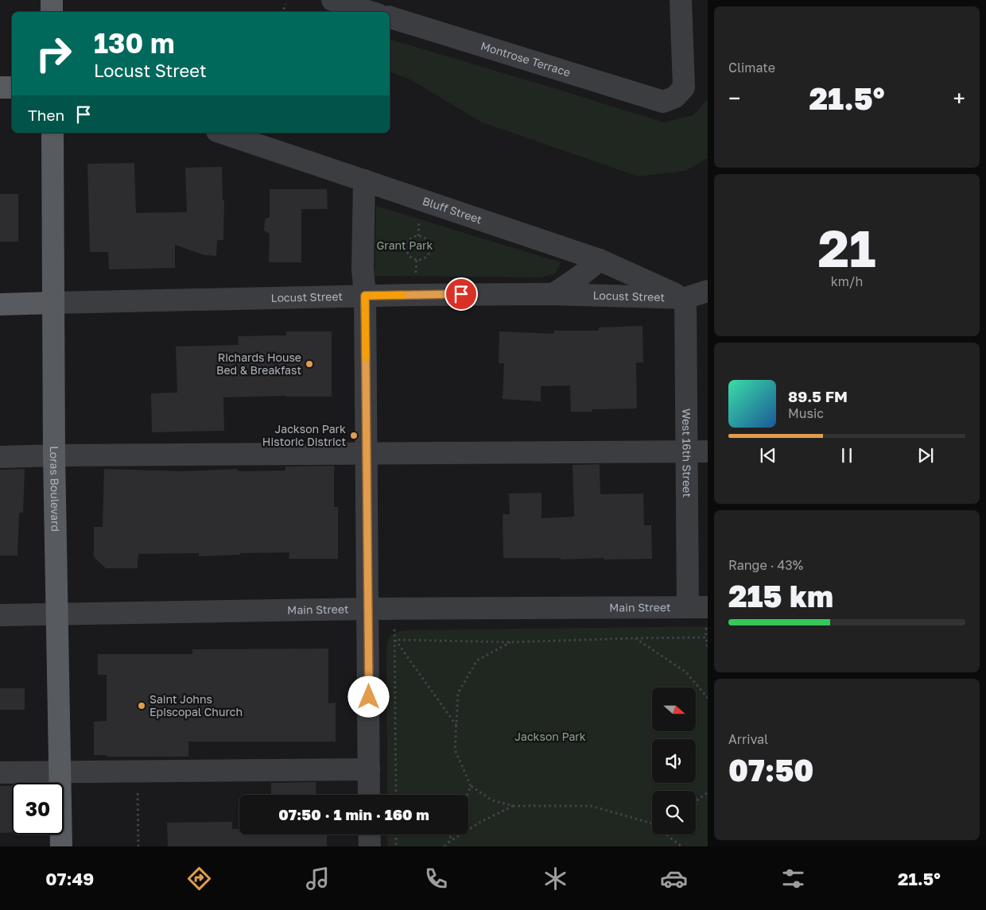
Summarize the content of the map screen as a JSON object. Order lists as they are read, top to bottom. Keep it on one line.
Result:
{"streets":{"main road":["Locust Street","Loras Boulevard"],"street":["Montrose Terrace","Bluff Street","West 16th Street","Main Street"]},"crossings":[["Bluff Street","Locust Street"],["Bluff Street","West 16th Street"],["Locust Street","West 16th Street"],["Locust Street","Loras Boulevard"],["West 16th Street","Main Street"],["Loras Boulevard","Main Street"]],"parks":["Grant Park","Jackson Park"],"places":["Richards House Bed & Breakfast","Jackson Park Historic District","Saint Johns Episcopal Church"],"north":"right","page":{"tile":["Climate",["21","km/h"],["Range · 43%","215 km"],["Arrival","07:50"]],"turn":["130 m","Locust Street"],"heat":["−","21.5°","+"],"then":"Then","song":["89.5 FM","Music"],"limit":"30","trip":"07:50 · 1 min · 160 m","tabs":["07:49","21.5°"]}}
